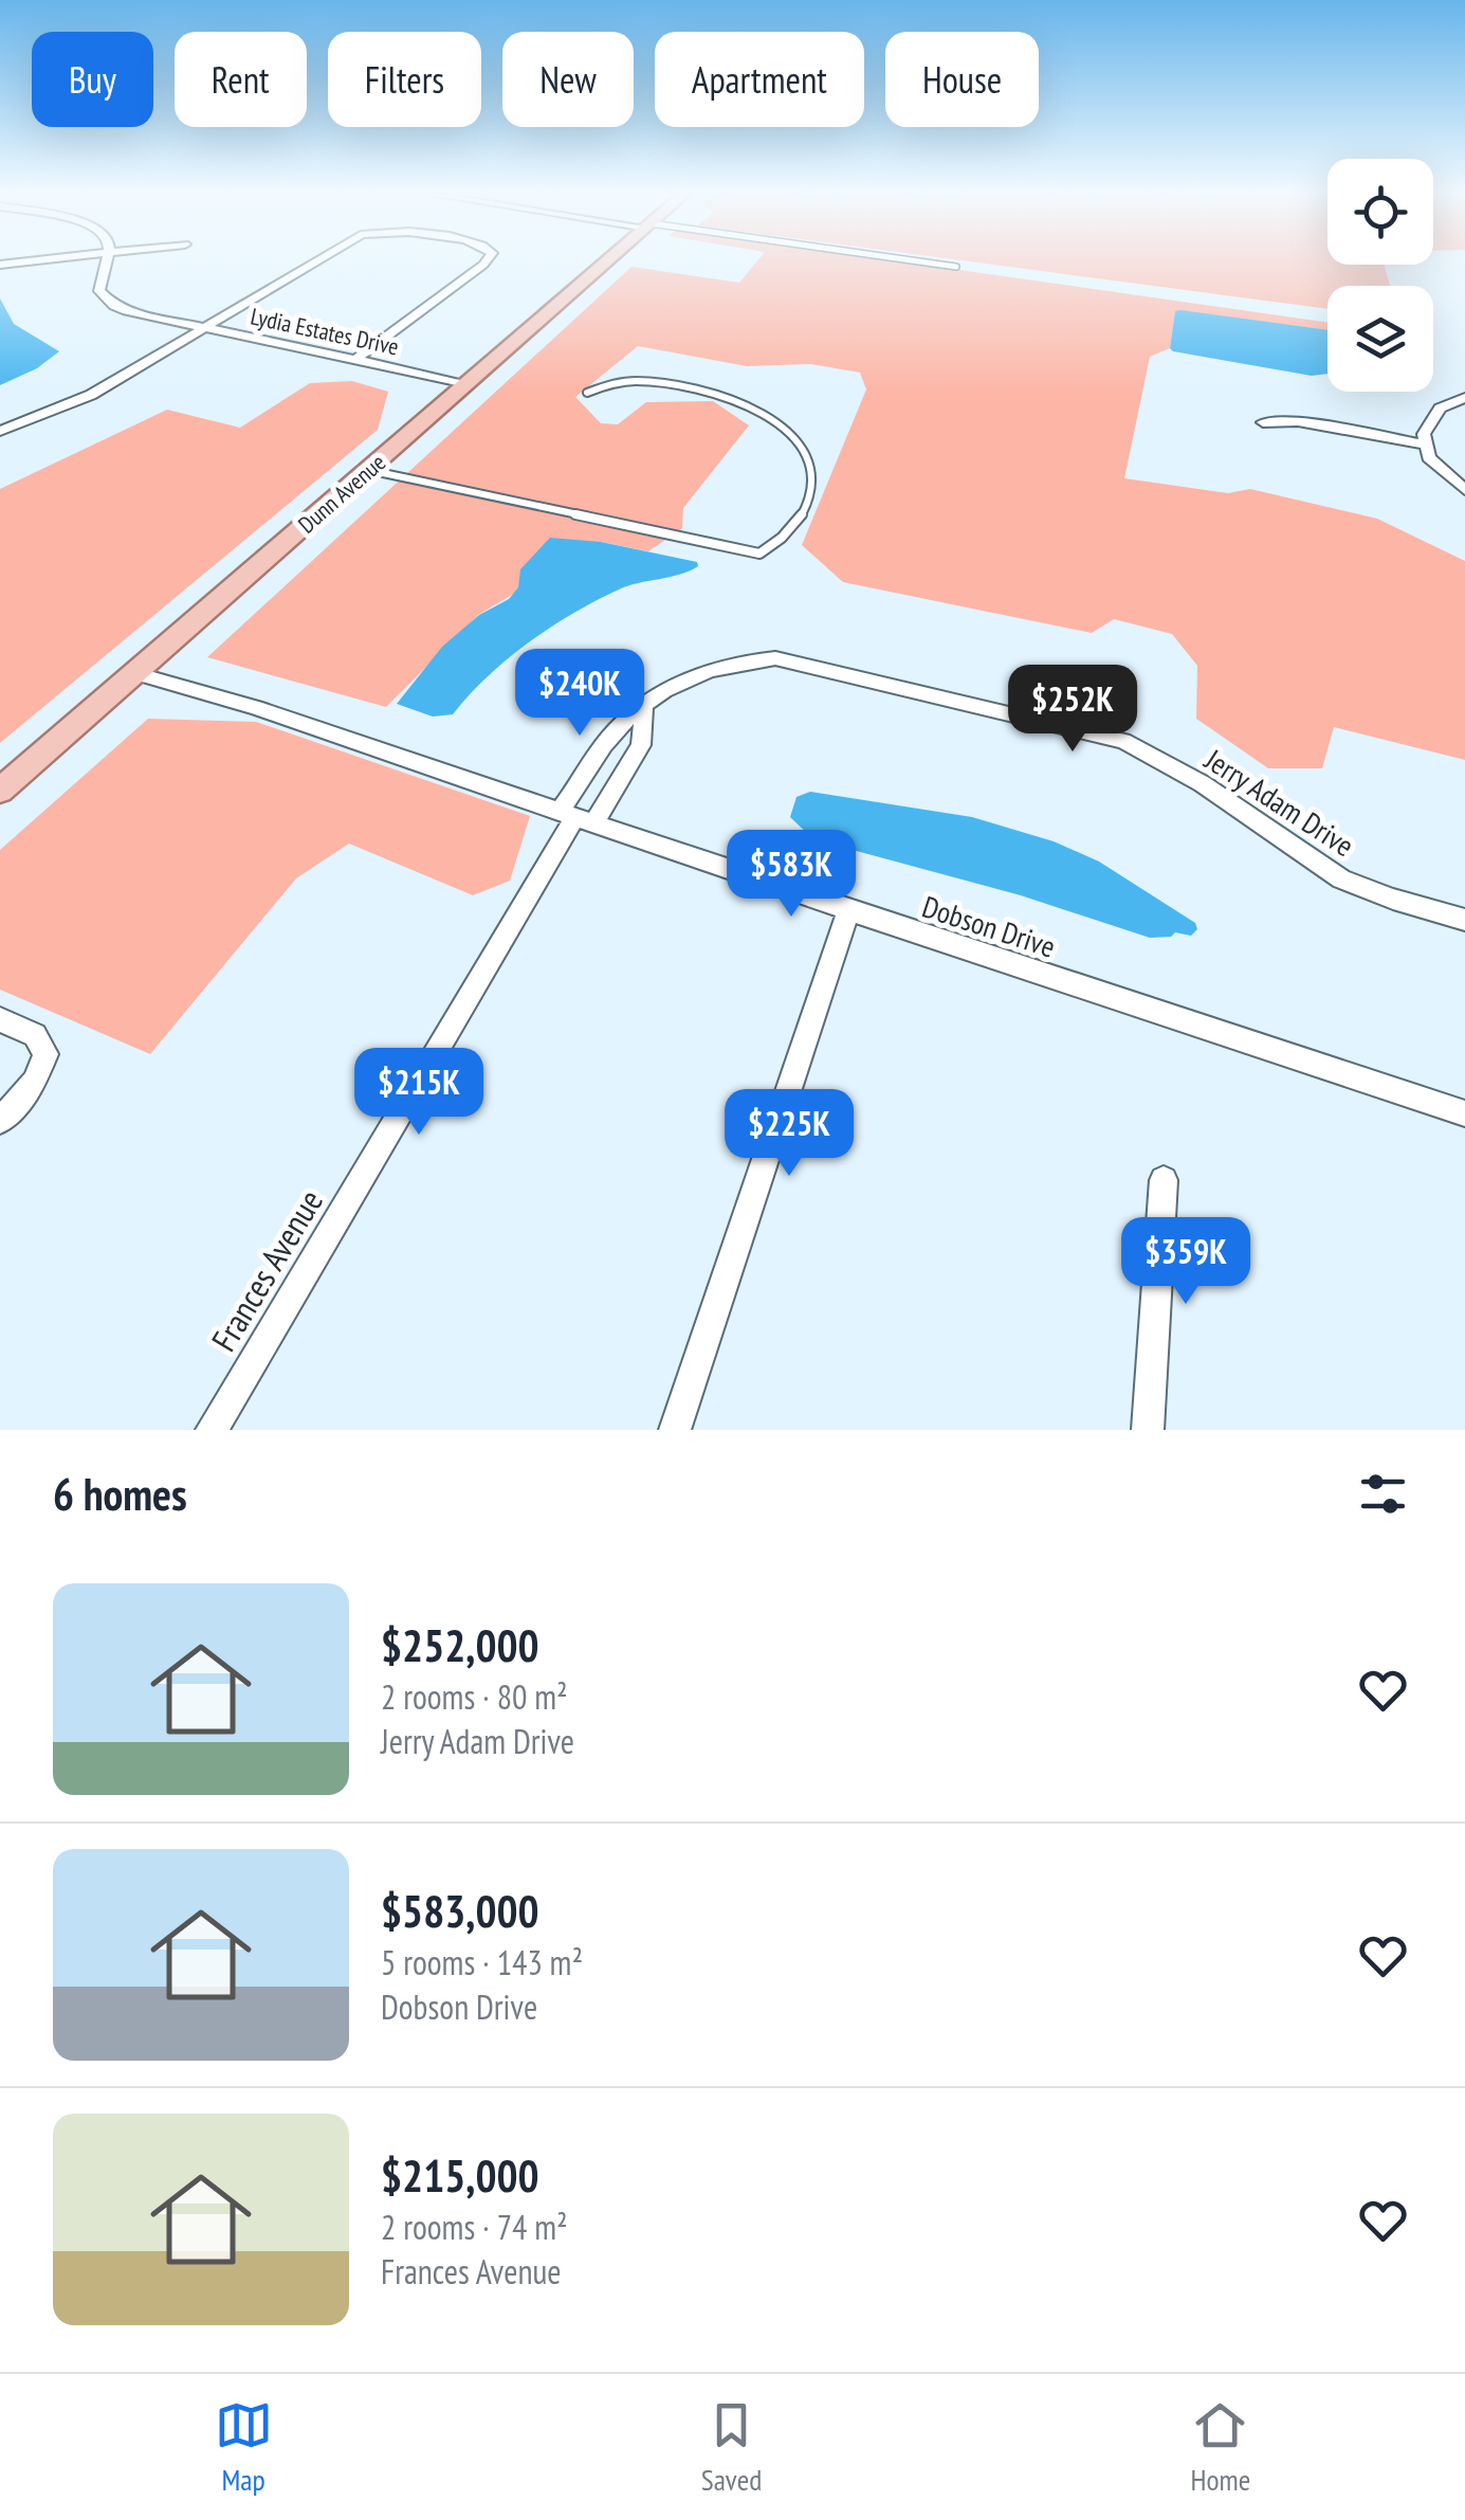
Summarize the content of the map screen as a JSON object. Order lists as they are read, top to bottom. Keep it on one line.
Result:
{"streets":{"main road":["Dunn Avenue"],"street":["Lydia Estates Drive","Jerry Adam Drive","Dobson Drive","Frances Avenue"]},"crossings":[["Lydia Estates Drive","Dunn Avenue"],["Dunn Avenue","Dobson Drive"],["Jerry Adam Drive","Dobson Drive"],["Jerry Adam Drive","Frances Avenue"],["Dobson Drive","Frances Avenue"]],"page":{"chip":["Buy","Rent","Filters","New","Apartment","House"],"price":["$240K","$252K","$583K","$215K","$225K","$359K"],"heading":"6 homes","list":[{"name":"$252,000","note":"2 rooms · 80 m² · Jerry Adam Drive"},{"name":"$583,000","note":"5 rooms · 143 m² · Dobson Drive"},{"name":"$215,000","note":"2 rooms · 74 m² · Frances Avenue"}],"tabs":["Map","Saved","Home"]}}
